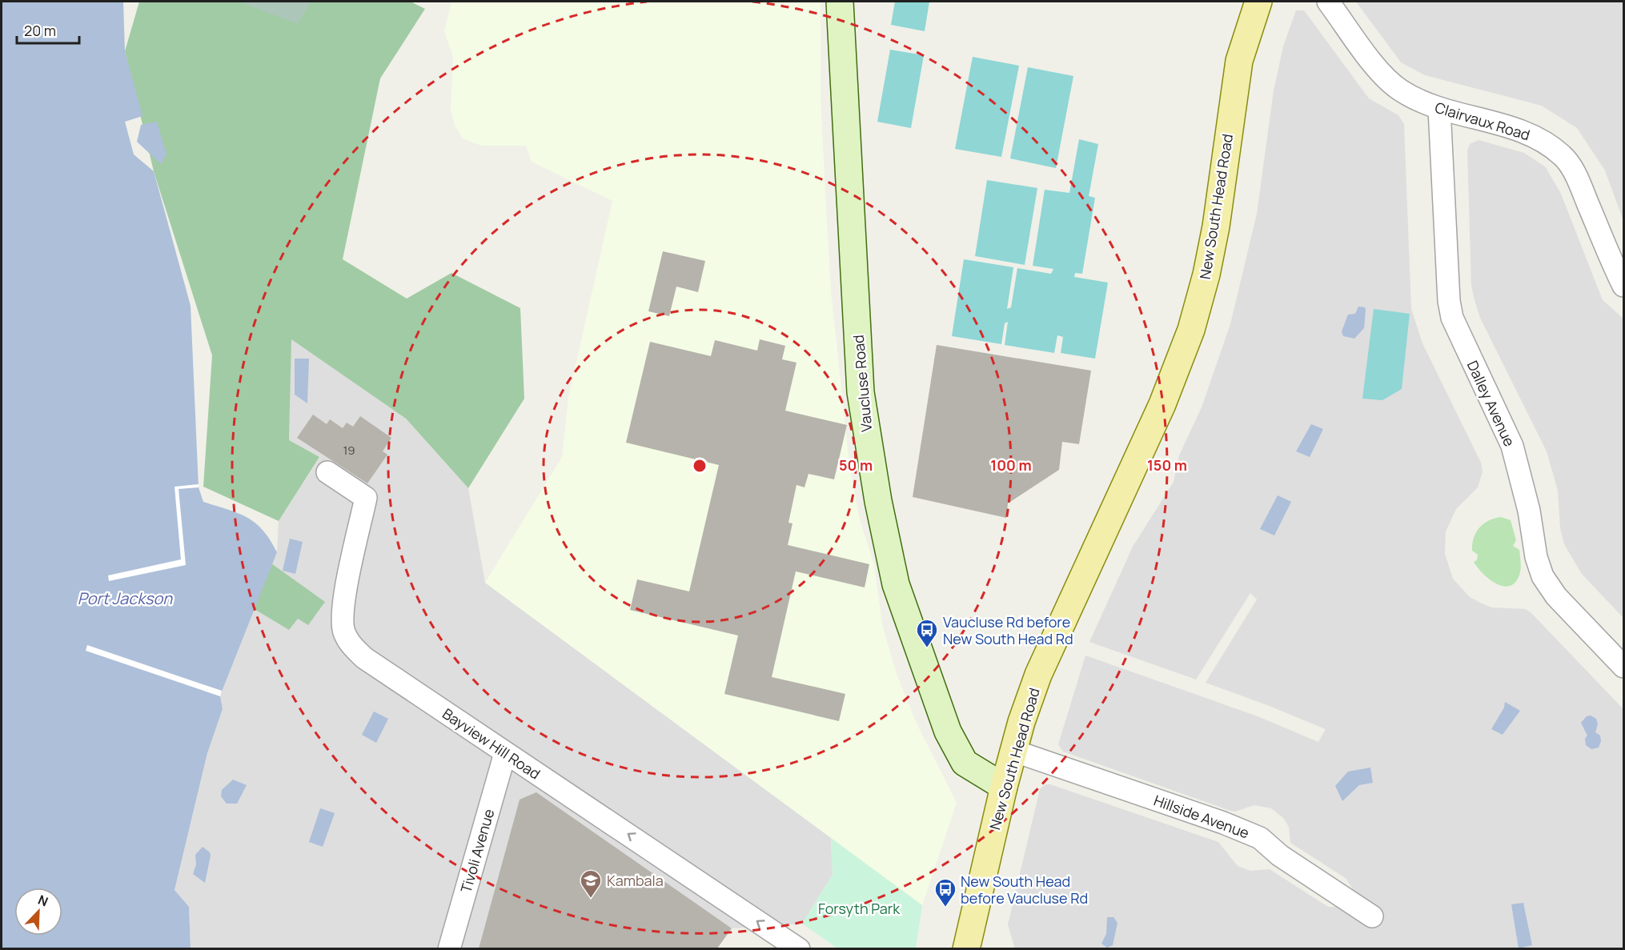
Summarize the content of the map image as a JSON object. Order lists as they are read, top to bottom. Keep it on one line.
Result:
{"streets":{"main road":["New South Head Road"],"street":["Clairvaux Road","Vaucluse Road","Dalley Avenue","Bayview Hill Road","Hillside Avenue","Tivoli Avenue"]},"crossings":[["Clairvaux Road","Dalley Avenue"],["New South Head Road","Vaucluse Road"],["New South Head Road","Hillside Avenue"],["Bayview Hill Road","Tivoli Avenue"]],"one_way":["Bayview Hill Road"],"water":["Port Jackson"],"parks":["Forsyth Park"],"places":{"bus stop":["Vaucluse Rd before New South Head Rd","New South Head before Vaucluse Rd"],"school or university":["Kambala"]},"house_numbers":["19"],"scale_bar":"20 m","north":"top right","rings":["50 m","100 m","150 m"]}
